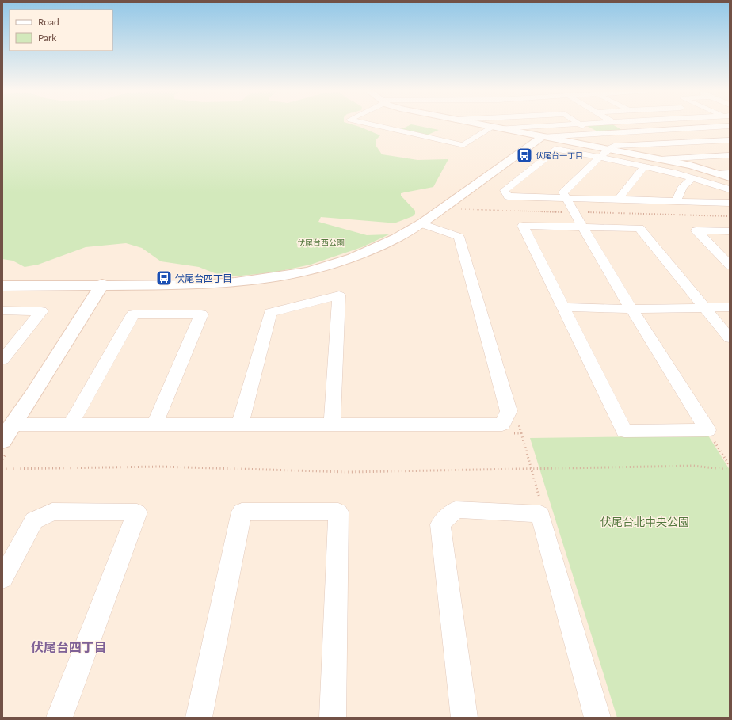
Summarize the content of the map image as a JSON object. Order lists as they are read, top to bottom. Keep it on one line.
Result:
{"districts":["伏尾台四丁目"],"parks":["伏尾台⻄公園","伏尾台北中央公園"],"places":{"bus stop":["伏尾台一丁目","伏尾台四丁目"]},"legend":["Road","Park"]}
